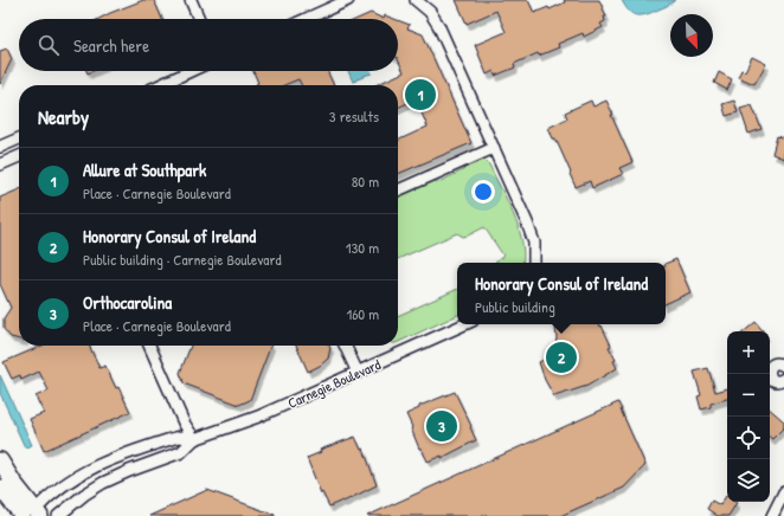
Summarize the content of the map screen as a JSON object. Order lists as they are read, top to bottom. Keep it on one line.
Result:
{"streets":{"street":["Carnegie Boulevard"]},"north":"bottom right","page":{"search":"Search here","pins":["1","2","3"],"heading":["Nearby","3 results"],"list":[{"mark":"1","name":"Allure at Southpark","note":"Place · Carnegie Boulevard","value":"80 m"},{"mark":"2","name":"Honorary Consul of Ireland","note":"Public building · Carnegie Boulevard","value":"130 m"},{"mark":"3","name":"Orthocarolina","note":"Place · Carnegie Boulevard","value":"160 m"}],"popup":["Honorary Consul of Ireland","Public building"],"map_buttons":["+","−"]}}
